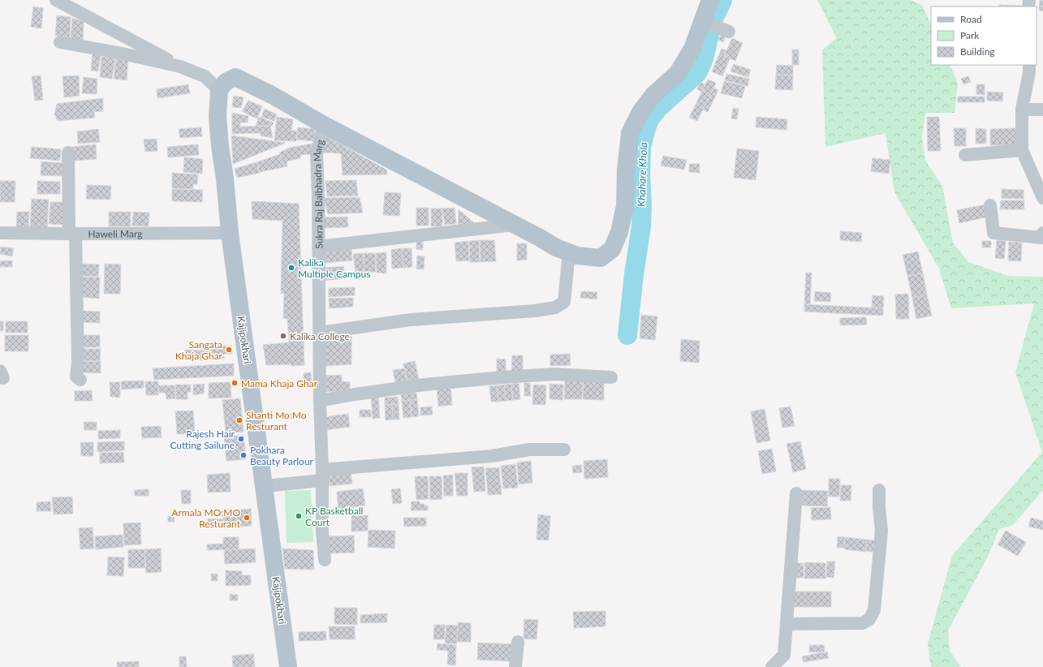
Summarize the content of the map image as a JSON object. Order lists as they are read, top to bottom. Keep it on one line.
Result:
{"streets":{"main road":["Kajipokhari"],"street":["Sukra Raj Balbhadra Marg","Haweli Marg"]},"crossings":[["Haweli Marg","Kajipokhari"]],"water":["Khahare Khola"],"places":["Kalika Multiple Campus","Kalika College","Sangata Khaja Ghar","Mama Khaja Ghar","Shanti Mo:Mo Resturant","Rajesh Hair Cutting Sailune","Pokhara Beauty Parlour","KP Basketball Court","Armala MO:MO Resturant"],"legend":["Road","Park","Building"]}
